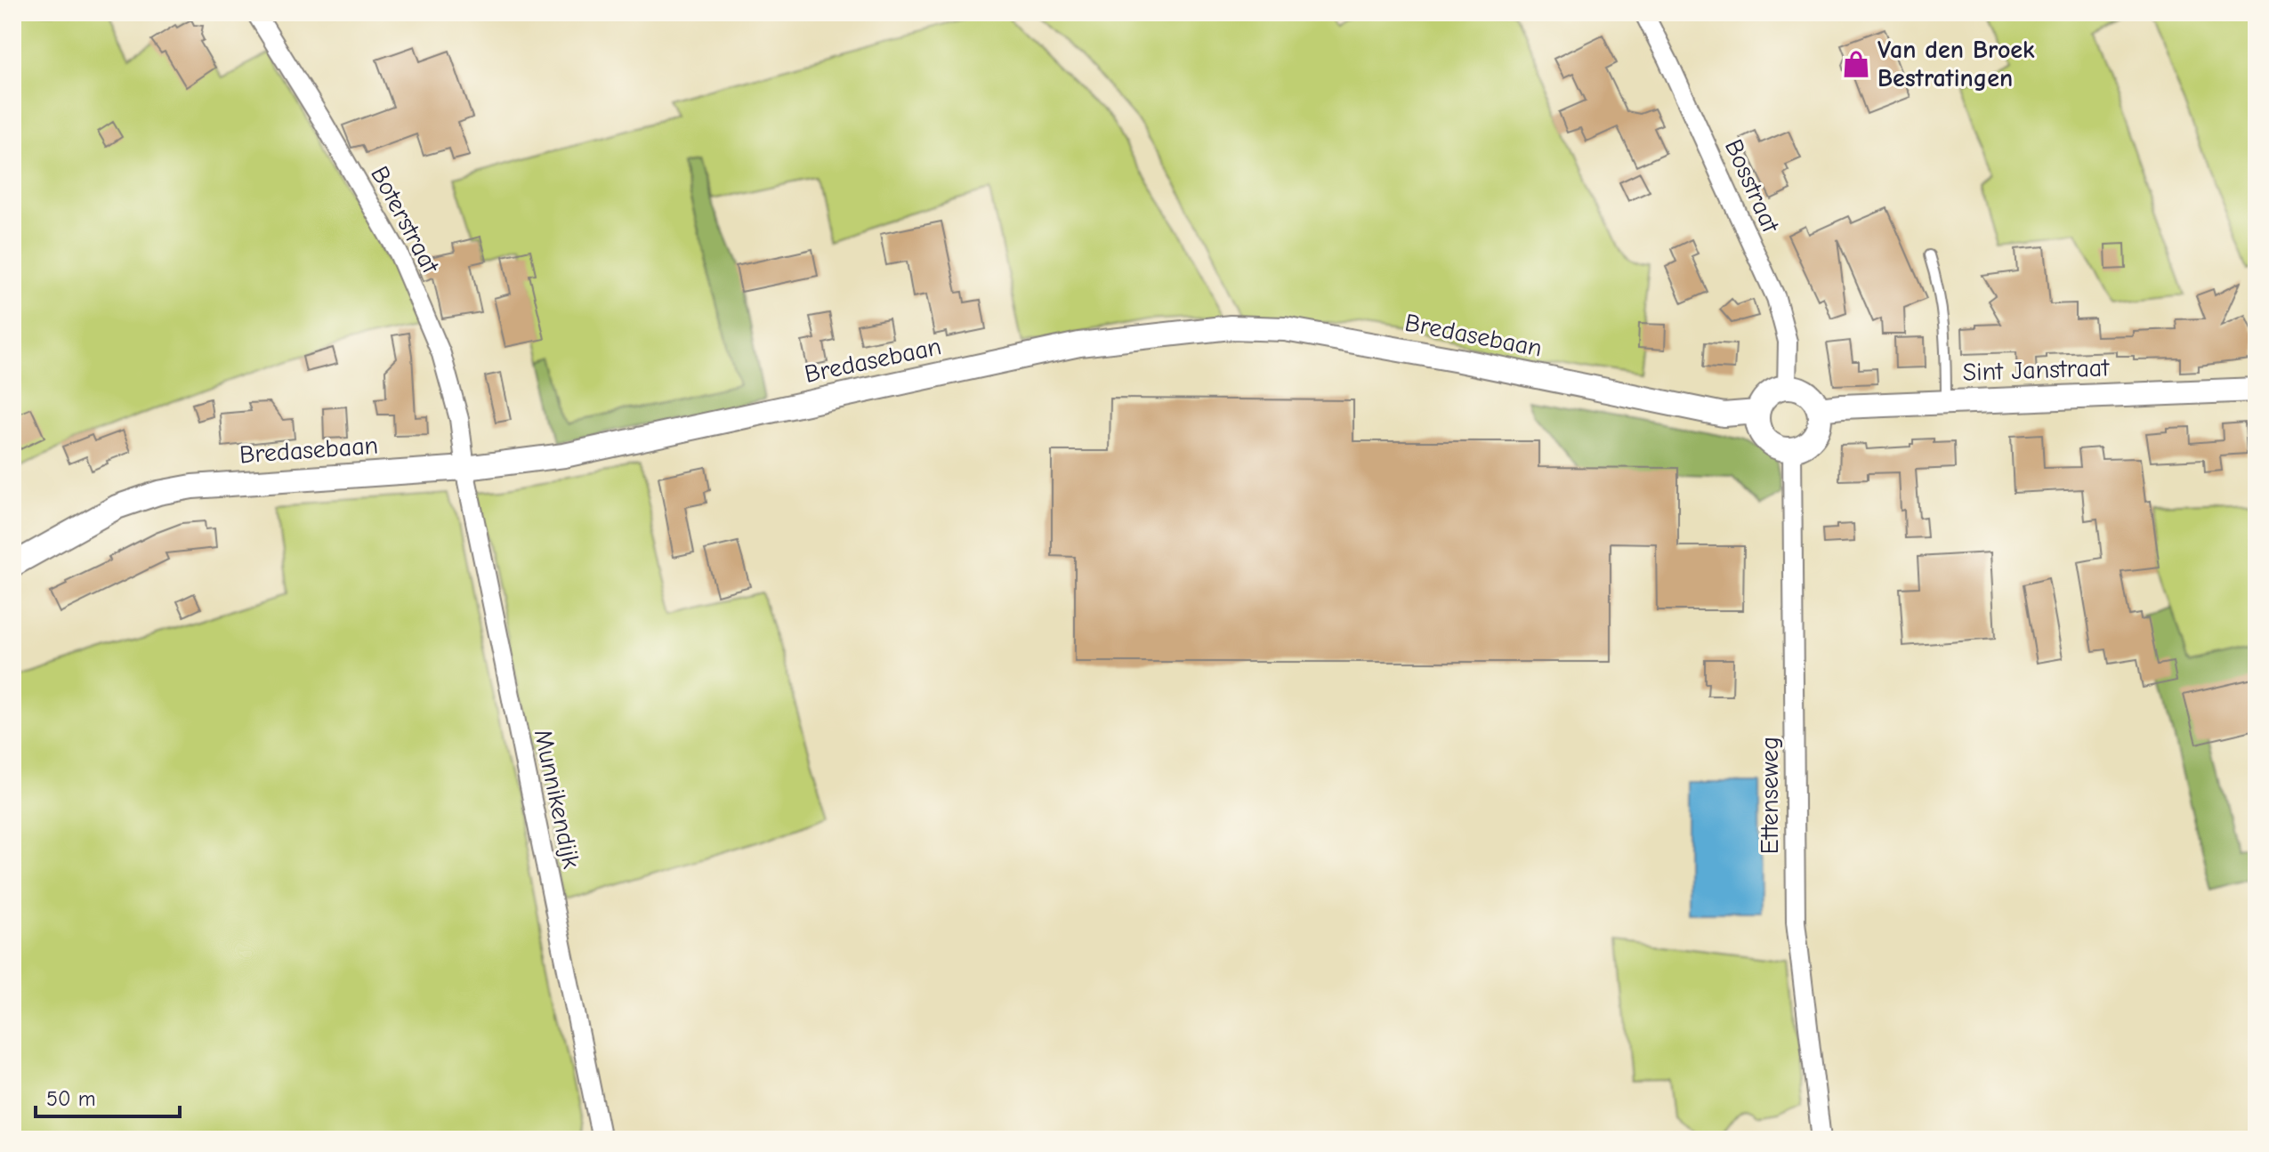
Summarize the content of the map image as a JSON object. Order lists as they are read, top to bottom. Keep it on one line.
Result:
{"streets":{"street":["Bosstraat","Boterstraat","Bredasebaan","Sint Janstraat","Ettenseweg","Munnikendijk"]},"crossings":[["Bosstraat","Bredasebaan"],["Bosstraat","Sint Janstraat"],["Bosstraat","Ettenseweg"],["Boterstraat","Bredasebaan"],["Boterstraat","Munnikendijk"],["Bredasebaan","Sint Janstraat"],["Bredasebaan","Ettenseweg"],["Bredasebaan","Munnikendijk"],["Sint Janstraat","Ettenseweg"]],"places":{"shop":["Van den Broek Bestratingen"]},"scale_bar":"50 m"}
